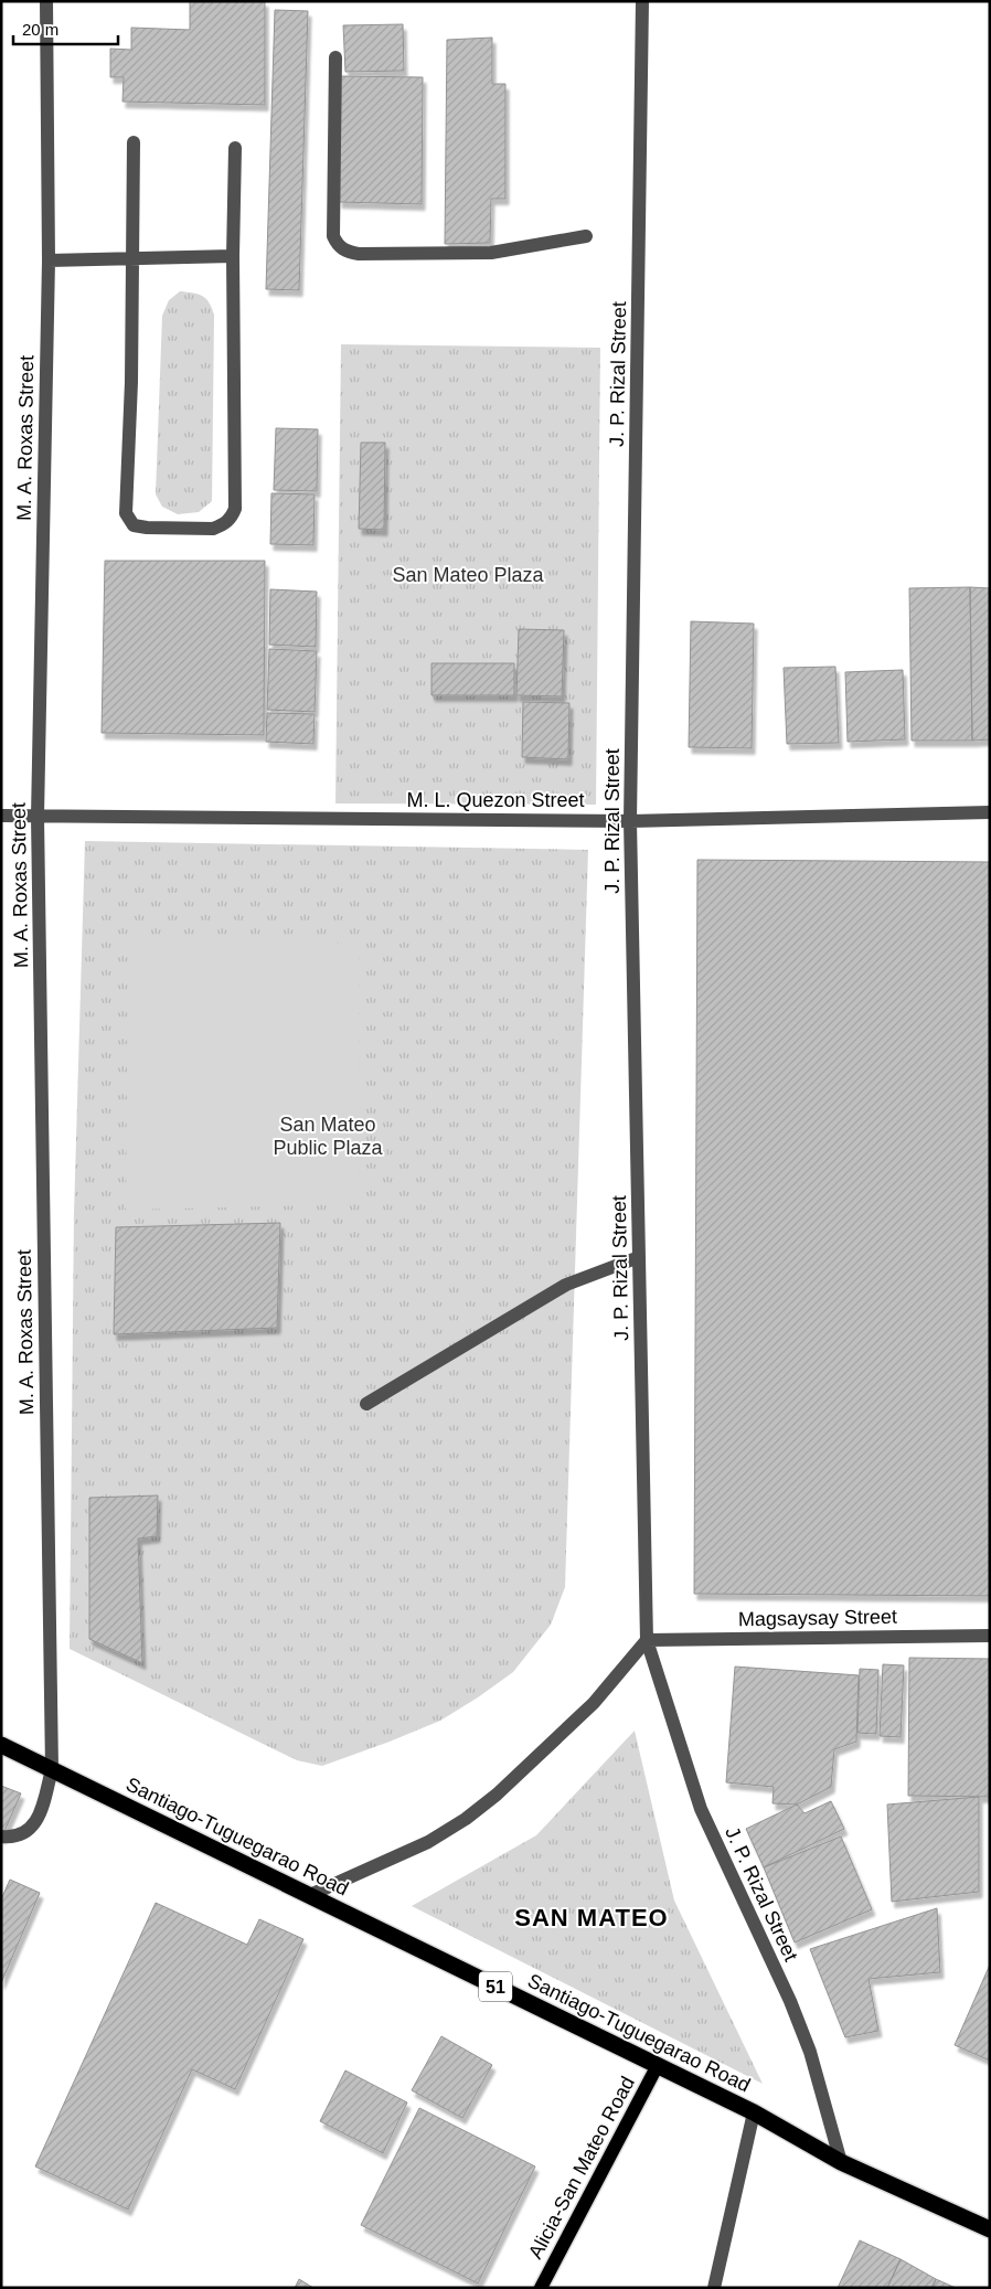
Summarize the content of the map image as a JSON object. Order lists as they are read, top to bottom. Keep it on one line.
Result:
{"streets":{"highway":["Santiago-Tuguegarao Road","51"],"main road":["Alicia-San Mateo Road"],"street":["J. P. Rizal Street","M. A. Roxas Street","M. L. Quezon Street","Magsaysay Street"]},"crossings":[["J. P. Rizal Street","M. L. Quezon Street"],["J. P. Rizal Street","Magsaysay Street"],["J. P. Rizal Street","Santiago-Tuguegarao Road"],["M. A. Roxas Street","M. L. Quezon Street"],["M. A. Roxas Street","Santiago-Tuguegarao Road"],["Santiago-Tuguegarao Road","Alicia-San Mateo Road"]],"districts":["SAN MATEO"],"parks":["San Mateo Plaza","San Mateo Public Plaza"],"scale_bar":"20 m"}
